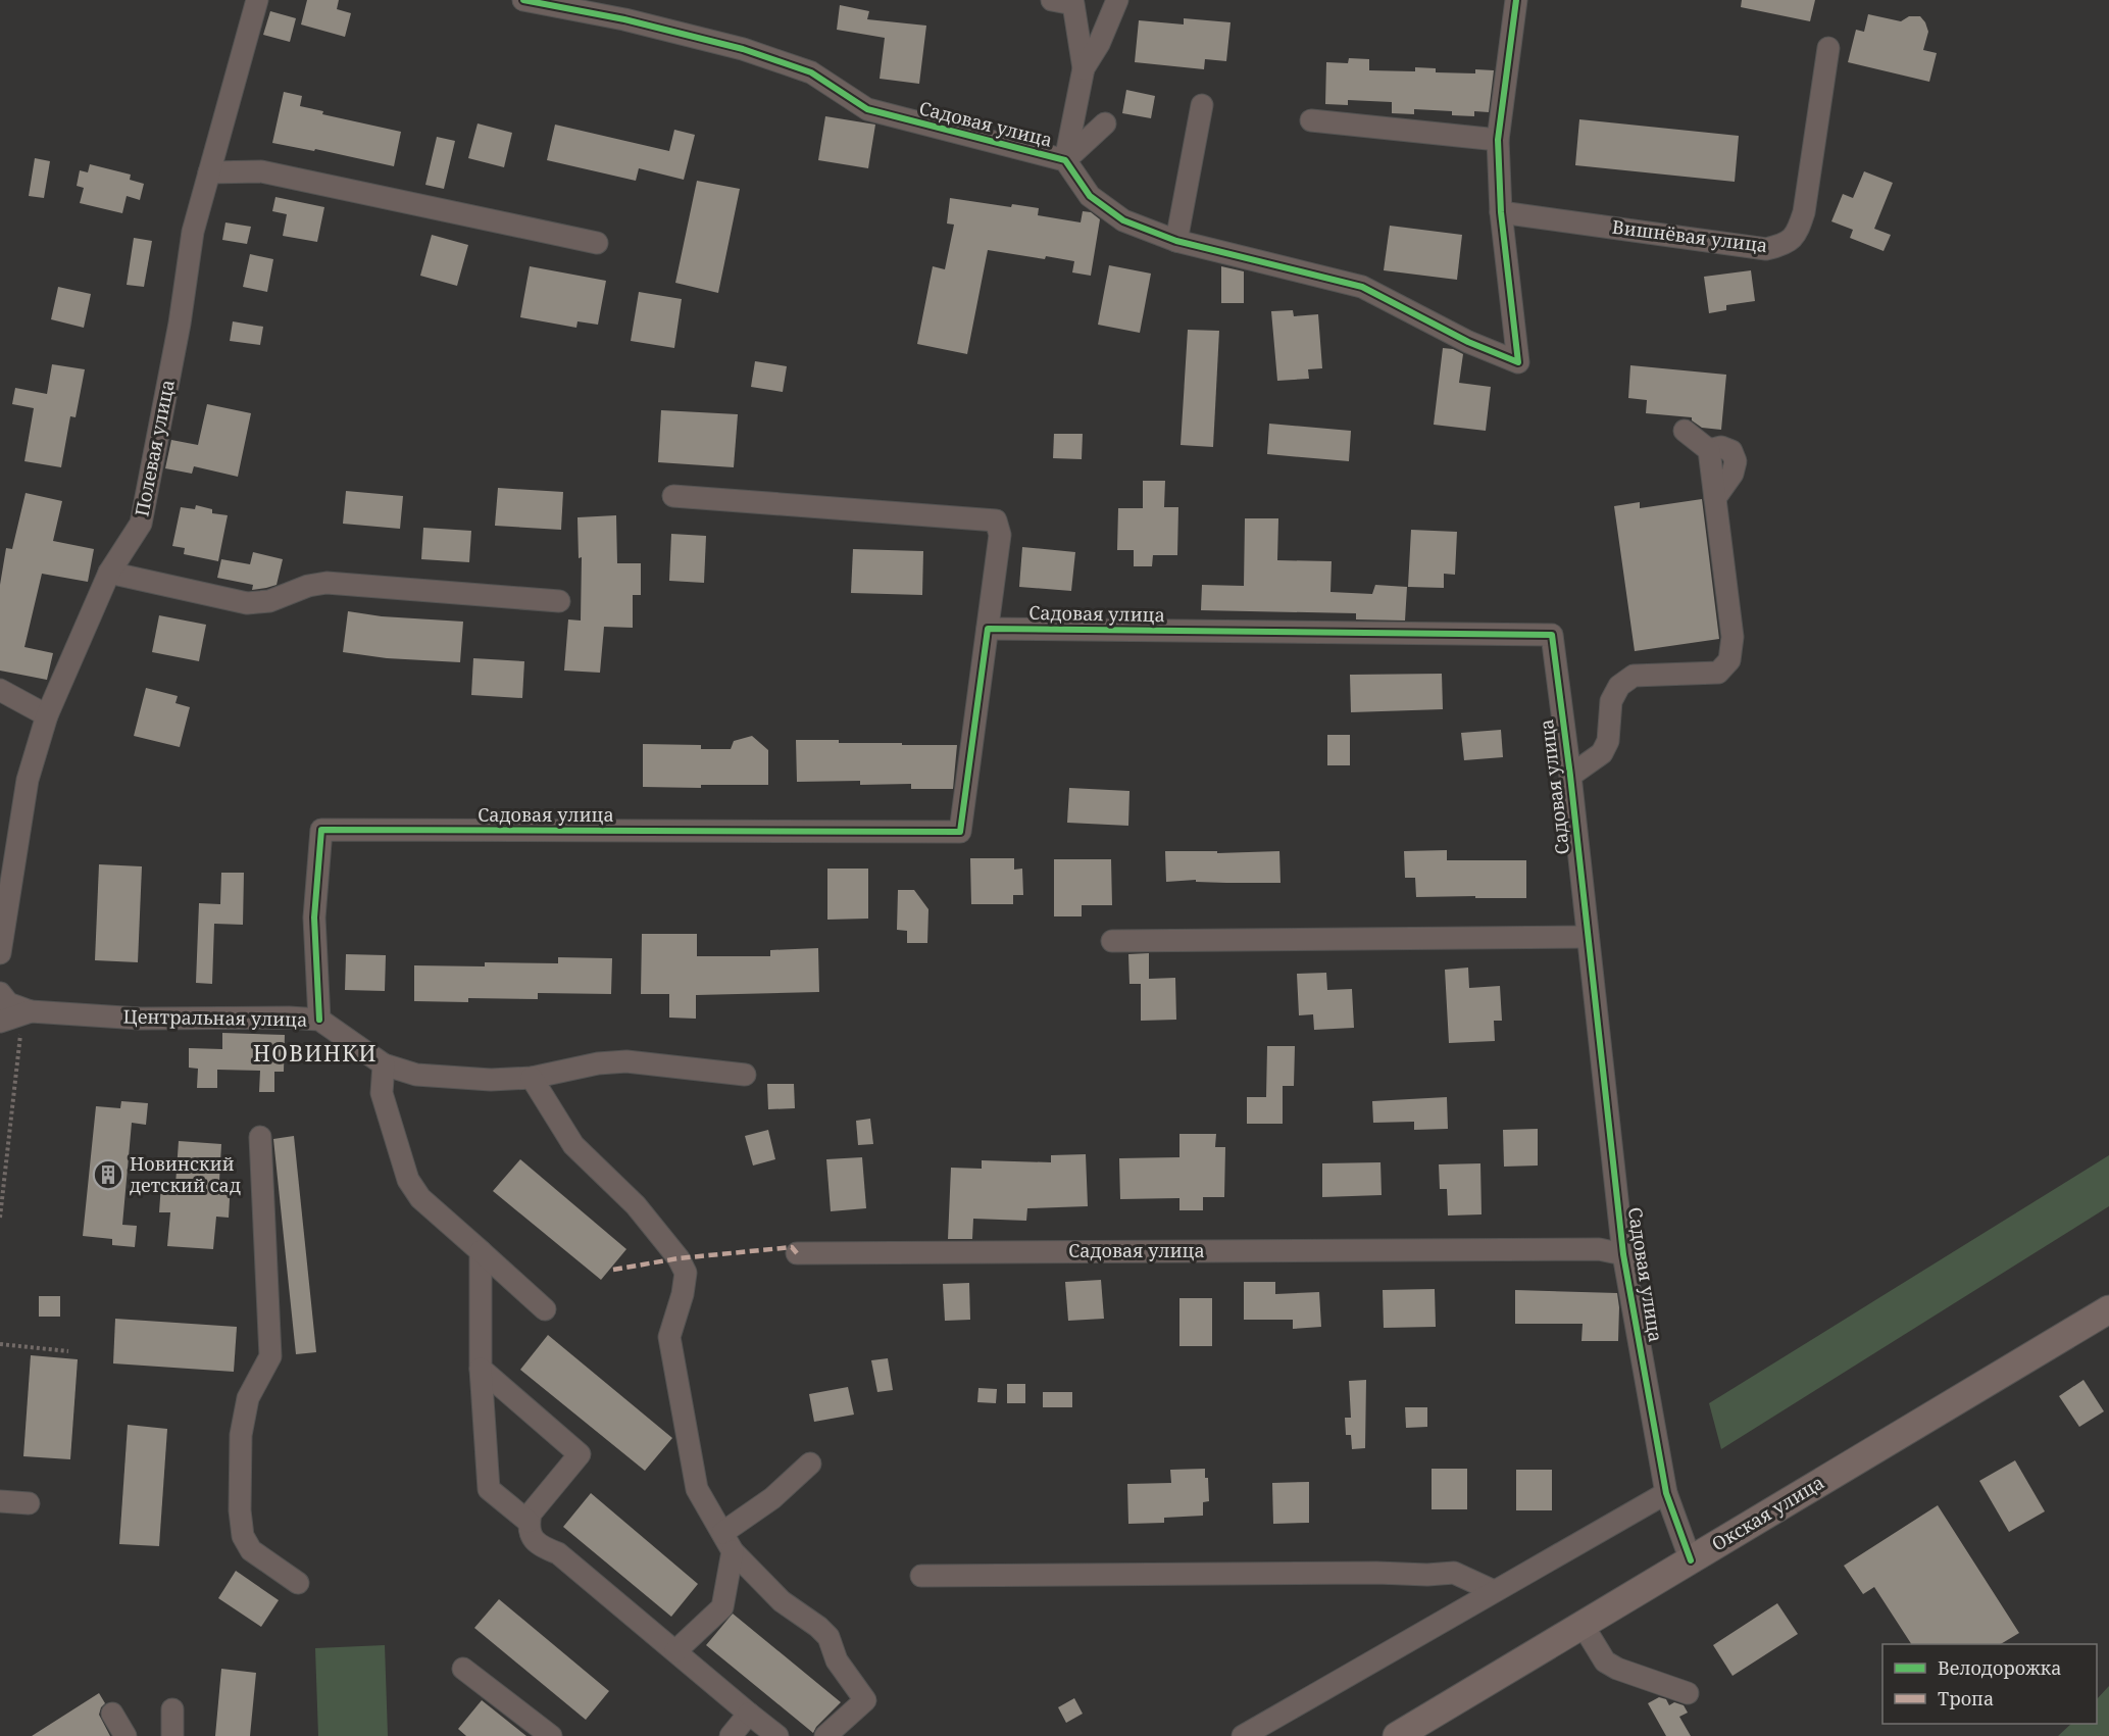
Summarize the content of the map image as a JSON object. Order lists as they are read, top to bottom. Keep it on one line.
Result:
{"streets":{"main road":["Окская улица"],"street":["Садовая улица","Вишнёвая улица","Полевая улица","Центральная улица"]},"crossings":[["Садовая улица","Вишнёвая улица"],["Садовая улица","Центральная улица"],["Садовая улица","Окская улица"]],"districts":["НОВИНКИ"],"places":{"building":["Новинский детский сад"]},"legend":["Велодорожка","Тропа"]}
